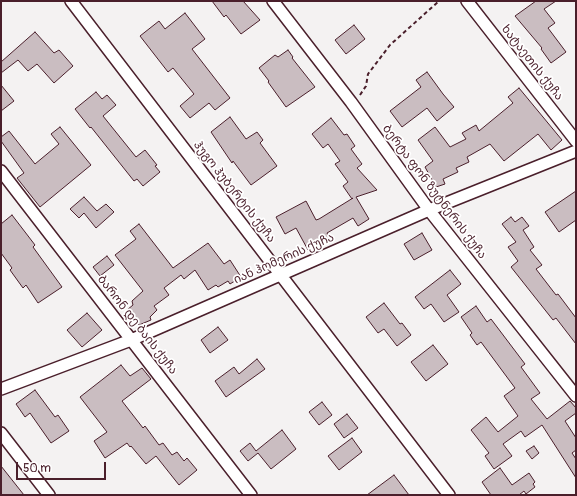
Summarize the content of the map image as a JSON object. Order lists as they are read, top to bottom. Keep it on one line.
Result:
{"streets":{"street":["ხატაეთის ქუჩა","ჰუგო ჰუბერტის ქუჩა","ბერტა ფონ ზუტნერის ქუჩა","იან ჰომერის ქუჩა","ბარონ დე ბაის ქუჩა"]},"crossings":[["ჰუგო ჰუბერტის ქუჩა","იან ჰომერის ქუჩა"],["ბერტა ფონ ზუტნერის ქუჩა","იან ჰომერის ქუჩა"],["იან ჰომერის ქუჩა","ბარონ დე ბაის ქუჩა"]],"scale_bar":"50 m"}
